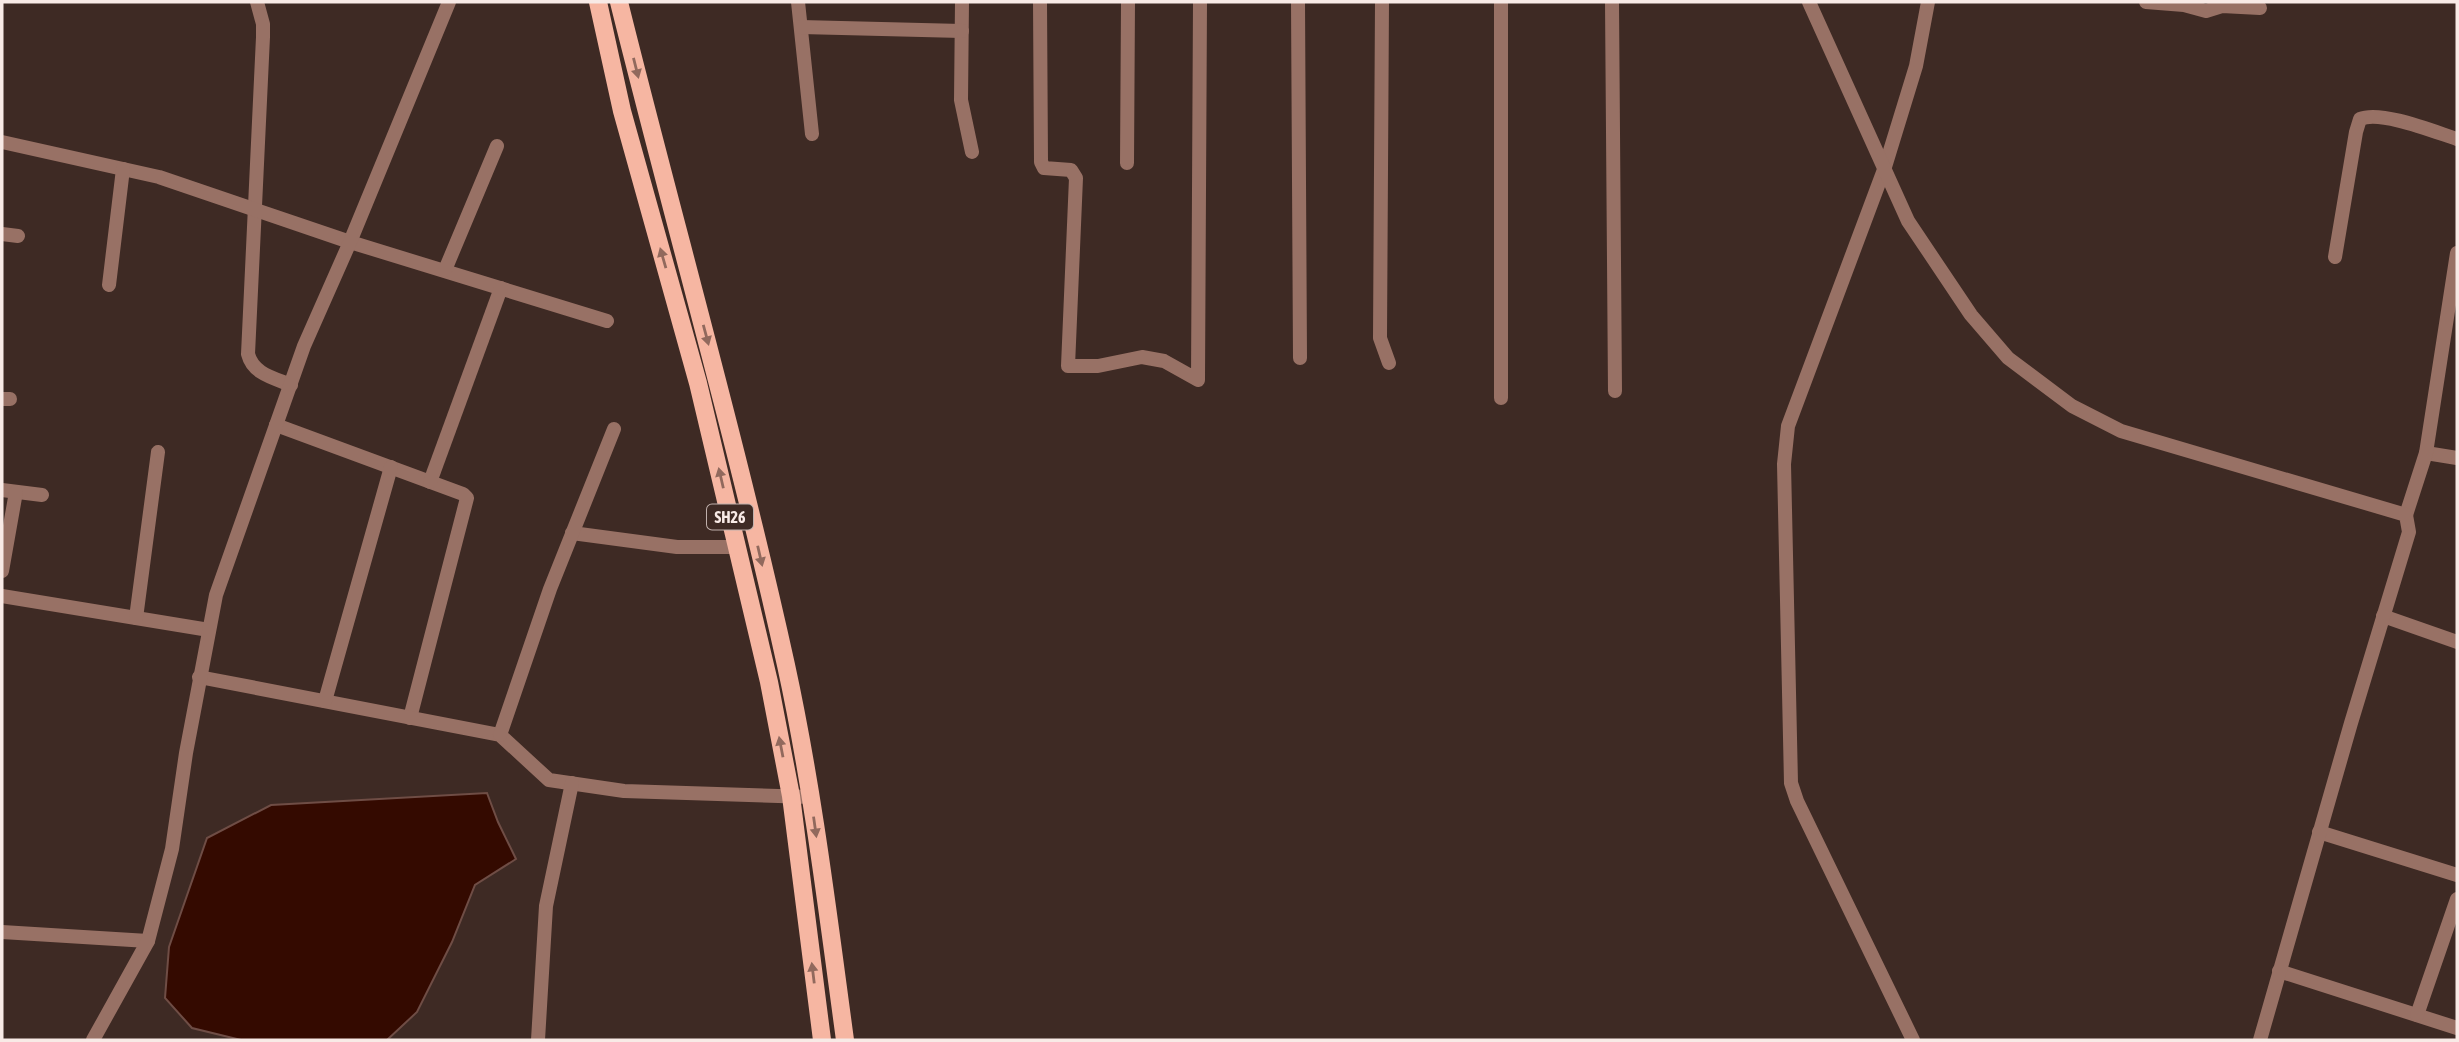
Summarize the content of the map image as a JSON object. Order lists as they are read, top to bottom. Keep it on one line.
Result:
{"streets":{"main road":["SH26"]}}
